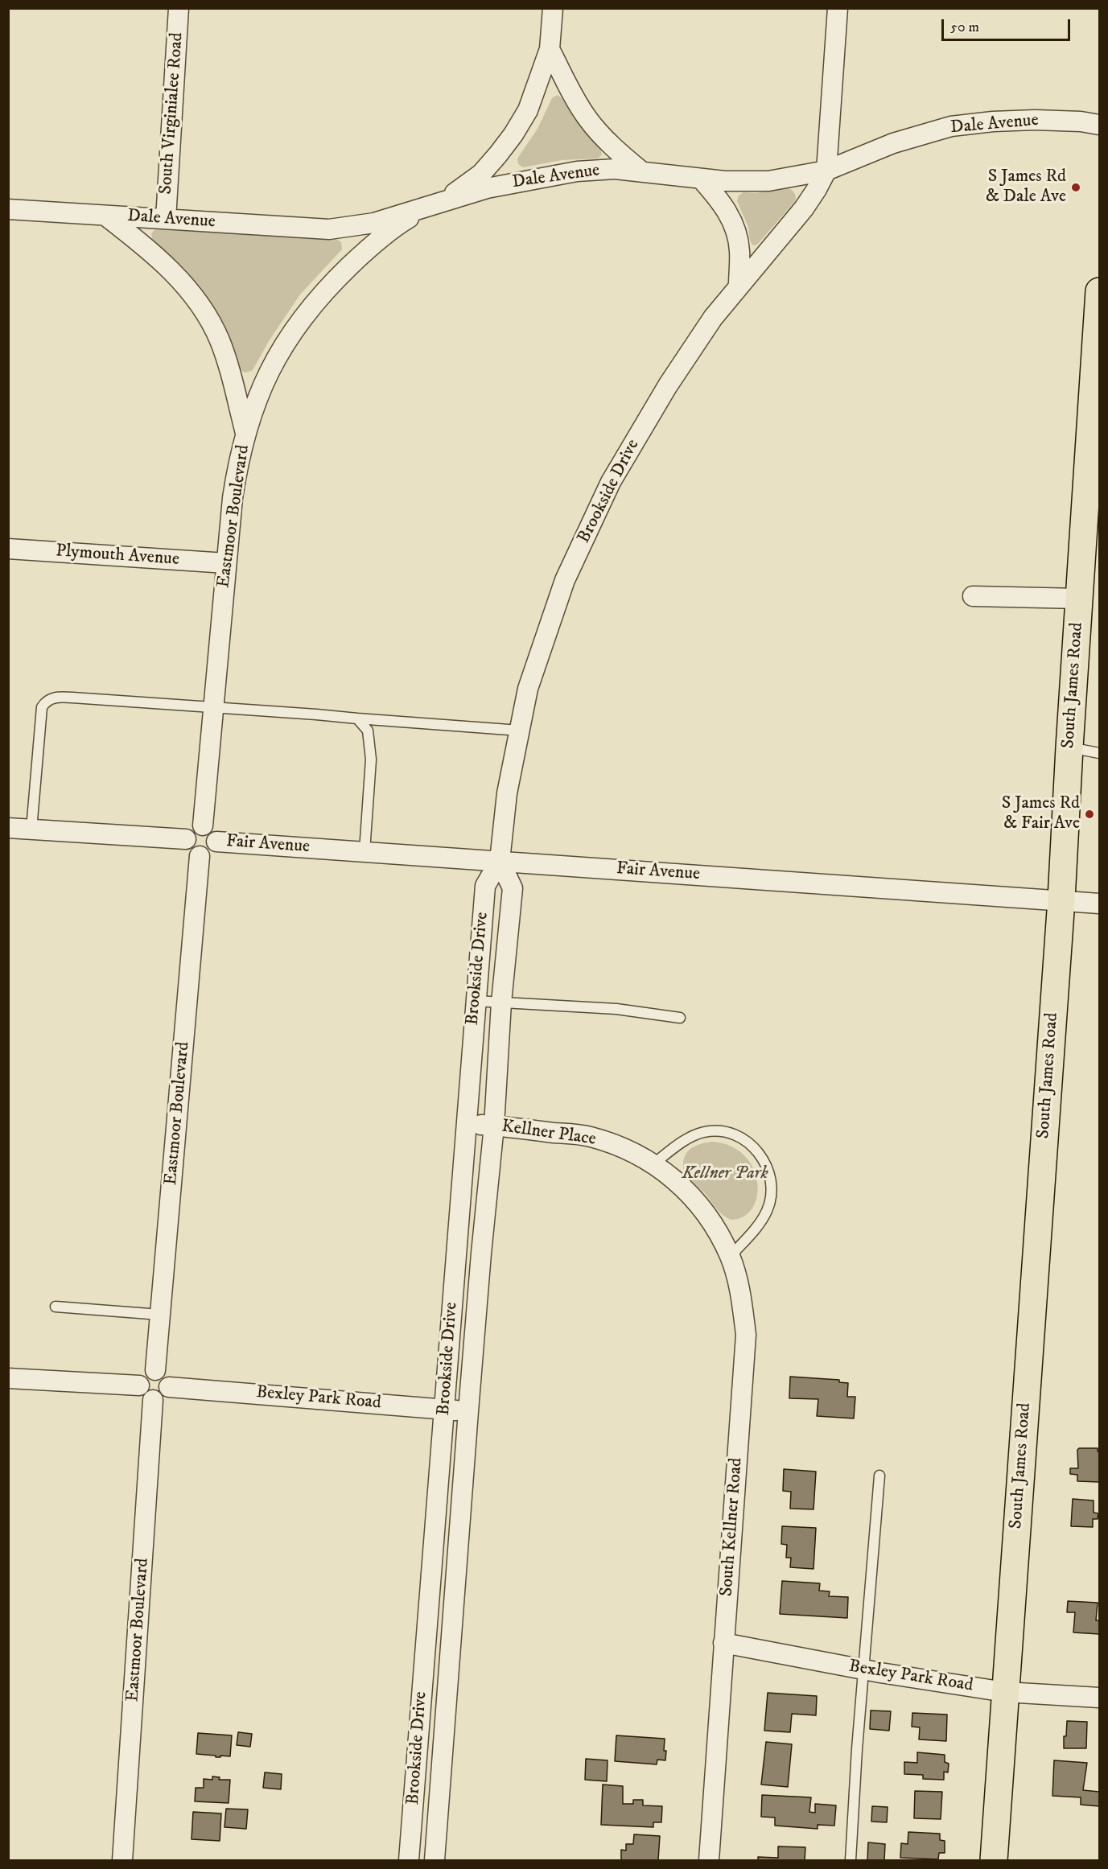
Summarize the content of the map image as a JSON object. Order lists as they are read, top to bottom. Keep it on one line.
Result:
{"streets":{"main road":["South James Road"],"street":["South Virginialee Road","Dale Avenue","Brookside Drive","Eastmoor Boulevard","Plymouth Avenue","Fair Avenue","Kellner Place","Bexley Park Road","South Kellner Road"]},"crossings":[["South Virginialee Road","Dale Avenue"],["Dale Avenue","Brookside Drive"],["Dale Avenue","Eastmoor Boulevard"],["Brookside Drive","Fair Avenue"],["Brookside Drive","Kellner Place"],["Brookside Drive","Bexley Park Road"],["Eastmoor Boulevard","Plymouth Avenue"],["Eastmoor Boulevard","Fair Avenue"],["Eastmoor Boulevard","Bexley Park Road"],["South James Road","Fair Avenue"],["South James Road","Bexley Park Road"],["Kellner Place","South Kellner Road"],["Bexley Park Road","South Kellner Road"]],"parks":["Kellner Park"],"places":["S James Rd & Dale Ave","S James Rd & Fair Ave"],"scale_bar":"50 m"}
